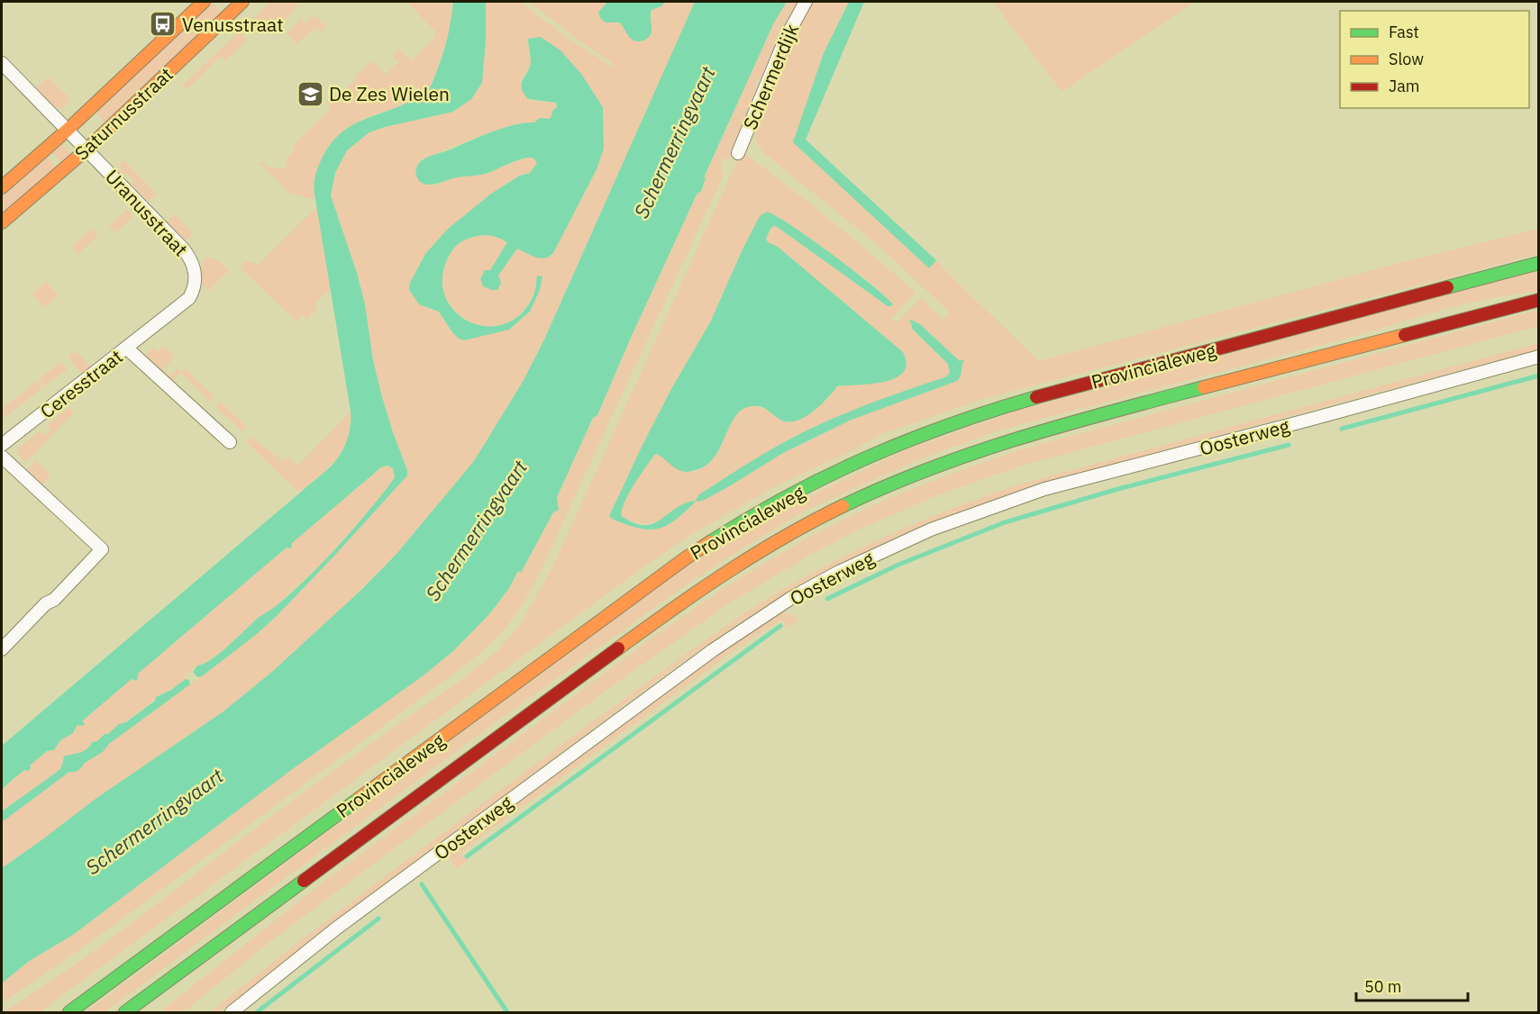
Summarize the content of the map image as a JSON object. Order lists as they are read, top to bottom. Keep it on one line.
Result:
{"streets":{"main road":["Saturnusstraat","Provincialeweg"],"street":["Schermerdijk","Uranusstraat","Ceresstraat","Oosterweg"]},"crossings":[["Saturnusstraat","Uranusstraat"],["Uranusstraat","Ceresstraat"]],"water":["Schermerringvaart"],"places":{"bus stop":["Venusstraat"],"school or university":["De Zes Wielen"]},"legend":["Fast","Slow","Jam"],"scale_bar":"50 m"}
